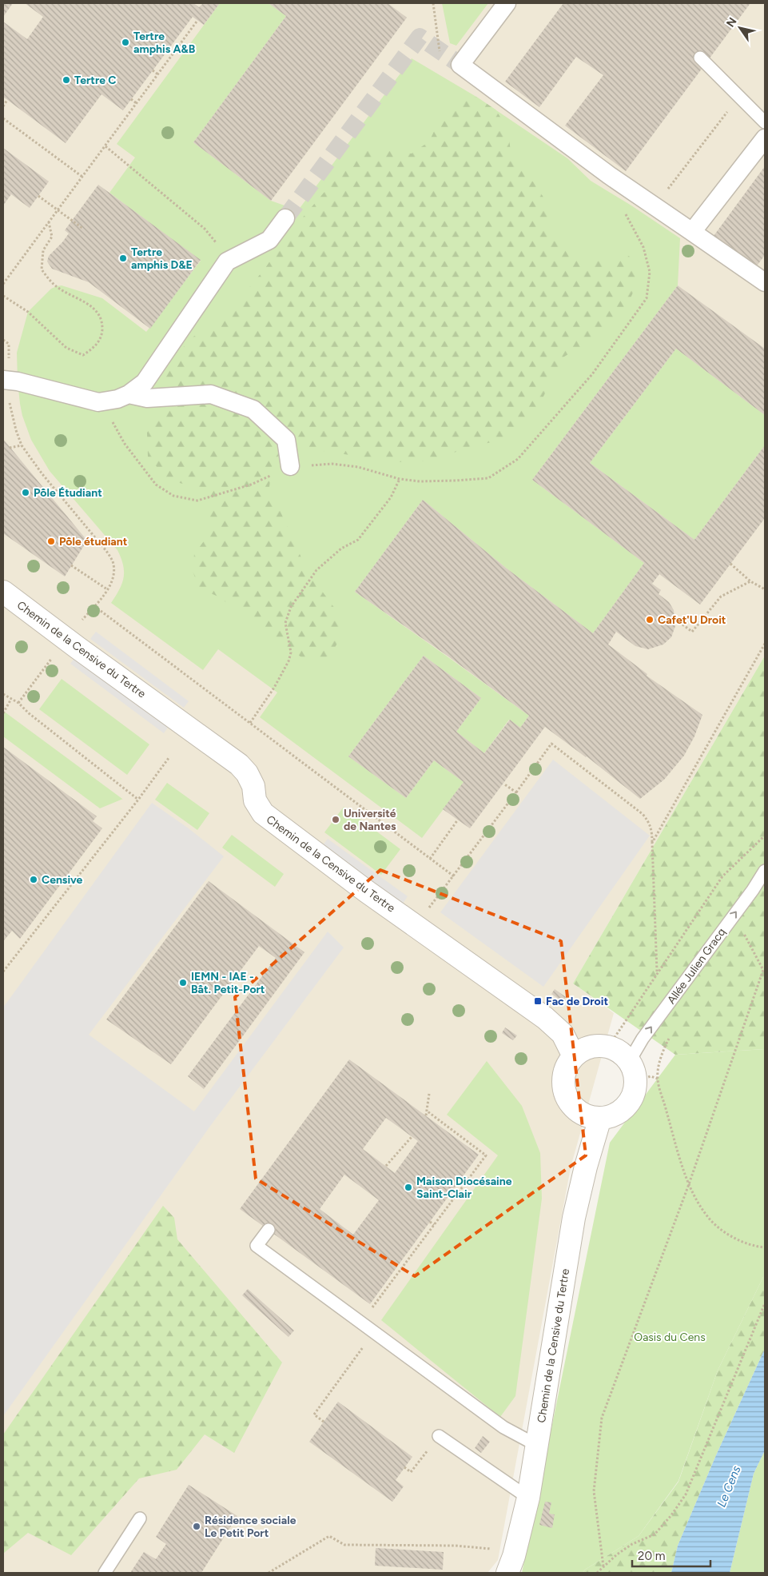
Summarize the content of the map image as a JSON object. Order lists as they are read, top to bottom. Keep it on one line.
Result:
{"streets":{"street":["Chemin de la Censive du Tertre"],"lane":["Allée Julien Gracq"]},"crossings":[["Chemin de la Censive du Tertre","Allée Julien Gracq"]],"one_way":["Allée Julien Gracq"],"water":["Le Cens"],"parks":["Oasis du Cens"],"places":{"other":["Tertre amphis A&B","Tertre C","Tertre amphis D&E","Pôle Étudiant","Pôle étudiant","Cafet'U Droit","Université de Nantes","Censive","IEMN - IAE - Bât. Petit-Port","Maison Diocésaine Saint-Clair","Résidence sociale Le Petit Port"],"transit":["Fac de Droit"]},"scale_bar":"20 m","north":"top left"}
